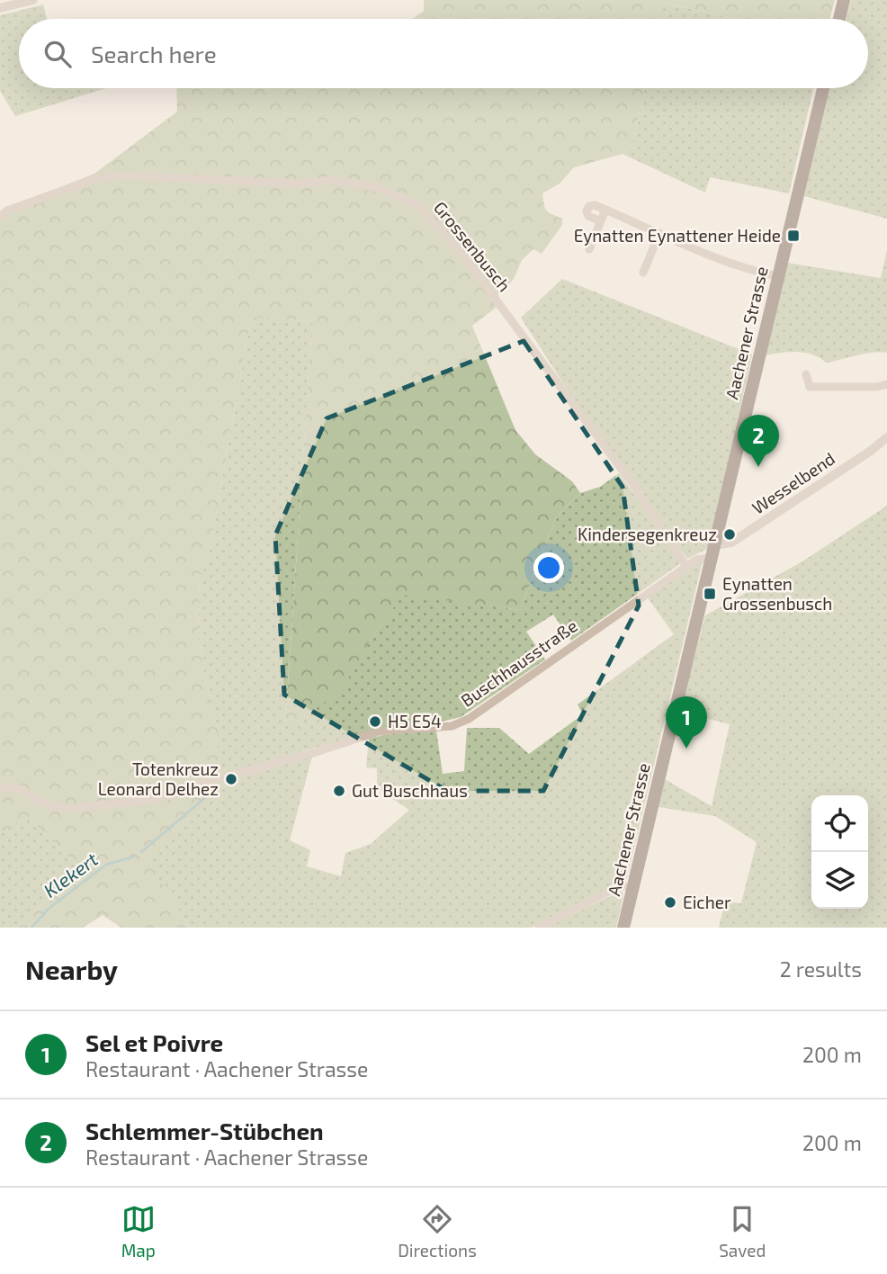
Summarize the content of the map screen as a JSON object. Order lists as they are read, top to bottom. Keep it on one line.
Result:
{"streets":{"main road":["Aachener Strasse"],"street":["Grossenbusch","Wesselbend","Buschhausstraße"]},"crossings":[["Grossenbusch","Buschhausstraße"],["Aachener Strasse","Wesselbend"],["Aachener Strasse","Buschhausstraße"],["Wesselbend","Buschhausstraße"]],"water":["Klekert"],"places":{"transit":["Eynatten Eynattener Heide","Eynatten Grossenbusch"],"other":["Kindersegenkreuz","H5 E54","Totenkreuz Leonard Delhez","Gut Buschhaus","Eicher"]},"page":{"search":"Search here","pins":["2","1"],"heading":["Nearby","2 results"],"list":[{"mark":"1","name":"Sel et Poivre","note":"Restaurant · Aachener Strasse","value":"200 m"},{"mark":"2","name":"Schlemmer-Stübchen","note":"Restaurant · Aachener Strasse","value":"200 m"}],"nav":["Map","Directions","Saved"]}}
